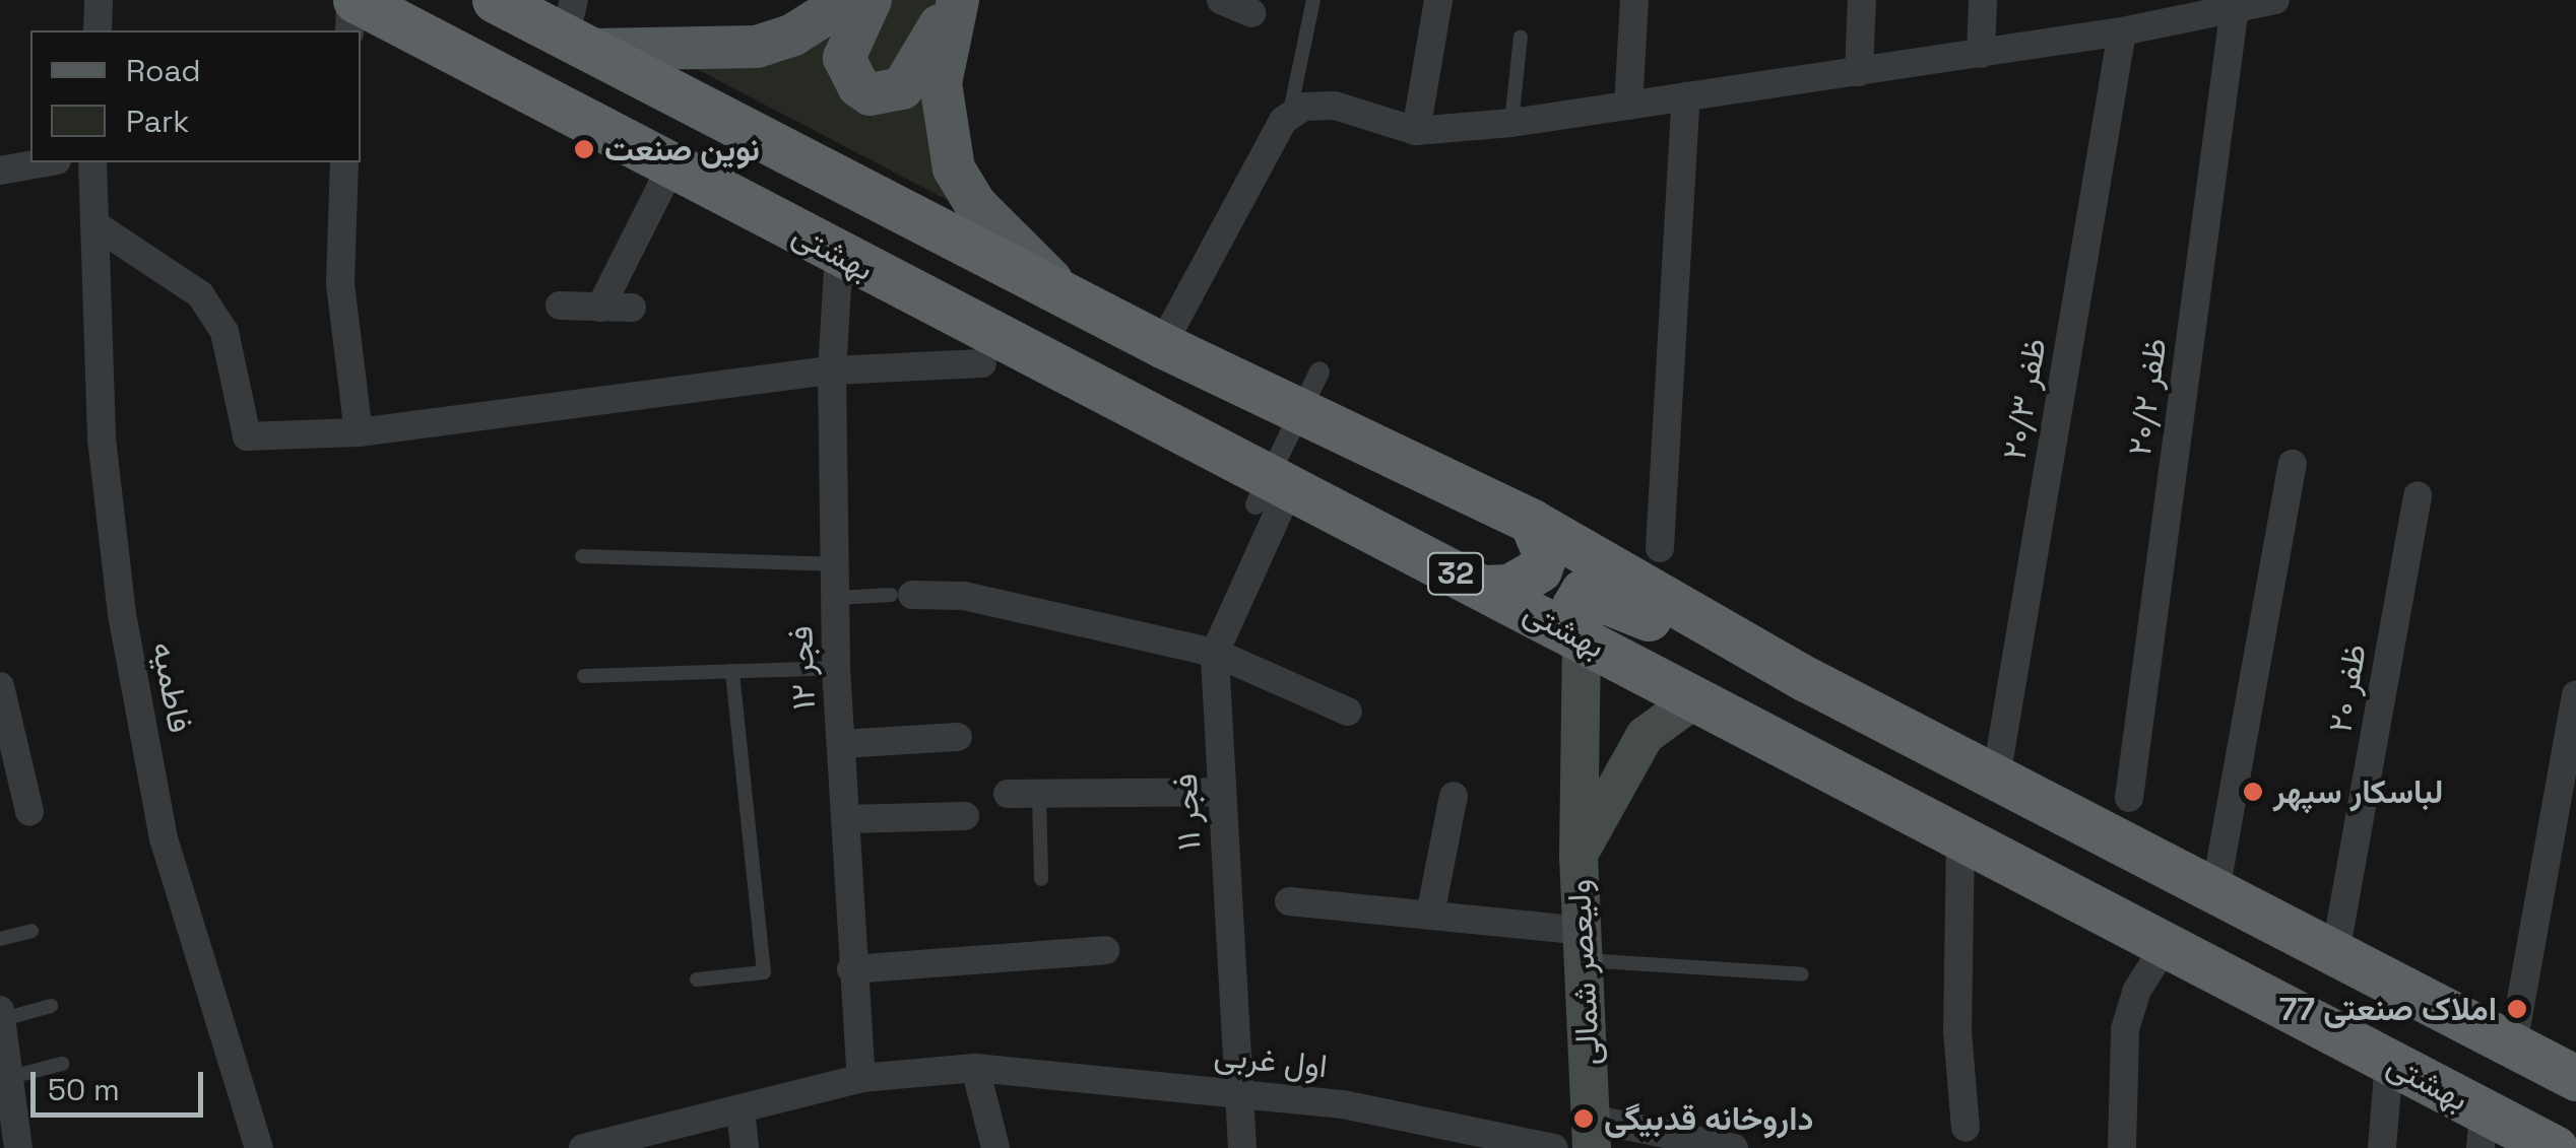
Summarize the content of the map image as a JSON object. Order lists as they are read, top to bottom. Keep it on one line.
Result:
{"streets":{"highway":["بهشتی","32"],"main road":["ولیعصر شمالی"],"street":["ظفر ۲۰/۲","ظفر ۲۰/۳","فجر ۱۲","فاطمیه","ظفر ۲۰","فجر ۱۱","اول غربی"]},"crossings":[["بهشتی","فجر ۱۲"],["بهشتی","فجر ۱۱"],["بهشتی","ولیعصر شمالی"],["ظفر ۲۰/۳","32"],["32","ظفر ۲۰"],["فجر ۱۲","اول غربی"],["فجر ۱۱","اول غربی"]],"places":["نوین صنعت","لباسکار سپهر","املاک صنعتی 77","داروخانه قدبیگی"],"legend":["Road","Park"],"scale_bar":"50 m"}
